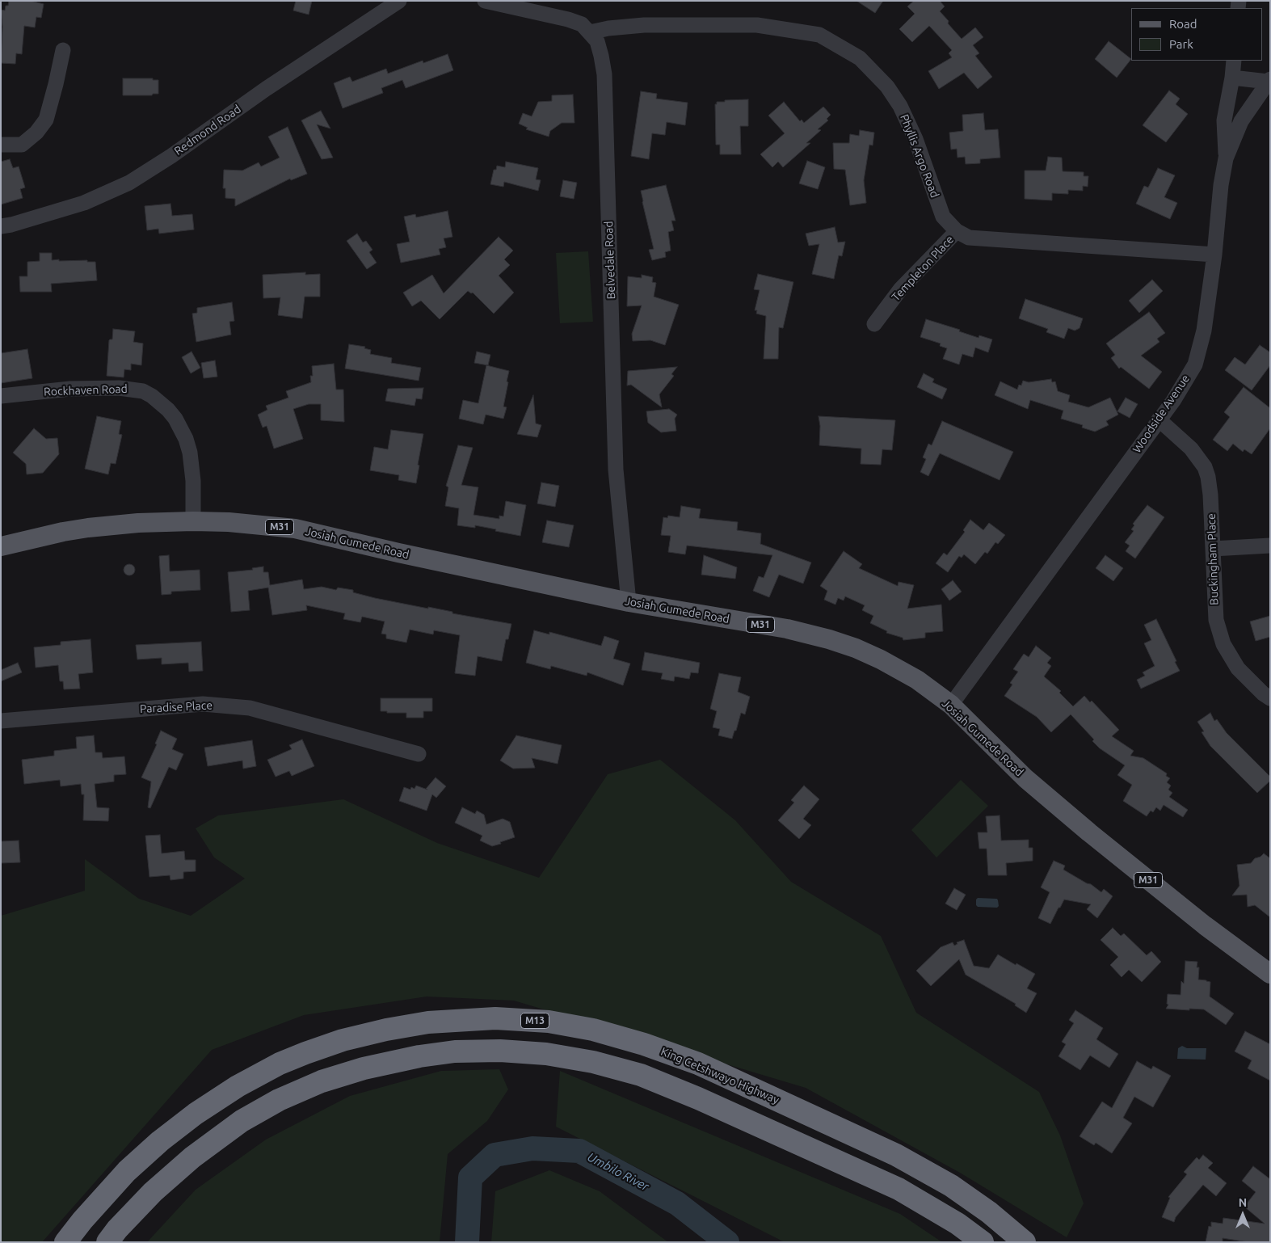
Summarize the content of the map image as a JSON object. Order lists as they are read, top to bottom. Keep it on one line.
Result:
{"streets":{"highway":["M13","King Cetshwayo Highway"],"main road":["M31","Josiah Gumede Road"],"street":["Redmond Road","Phyllis Argo Road","Belvedale Road","Templeton Place","Rockhaven Road","Woodside Avenue","Buckingham Place","Paradise Place"]},"crossings":[["Phyllis Argo Road","Belvedale Road"],["Phyllis Argo Road","Templeton Place"],["Phyllis Argo Road","Woodside Avenue"],["Belvedale Road","Josiah Gumede Road"],["Rockhaven Road","Josiah Gumede Road"],["Woodside Avenue","Josiah Gumede Road"],["Woodside Avenue","Buckingham Place"]],"water":["Umbilo River"],"legend":["Road","Park"],"north":"top"}
